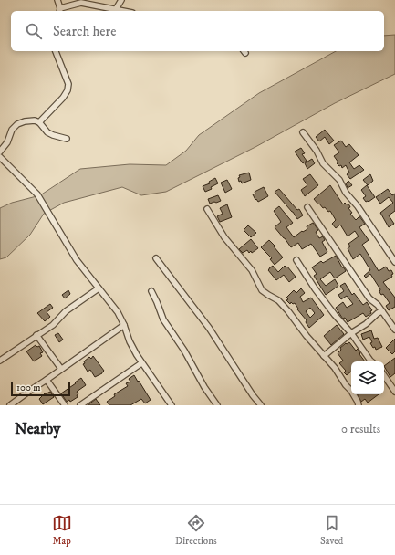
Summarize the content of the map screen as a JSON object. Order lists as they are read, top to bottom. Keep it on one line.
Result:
{"scale_bar":"100 m","page":{"search":"Search here","scale":"100 m","heading":["Nearby","0 results"],"nav":["Map","Directions","Saved"]}}
